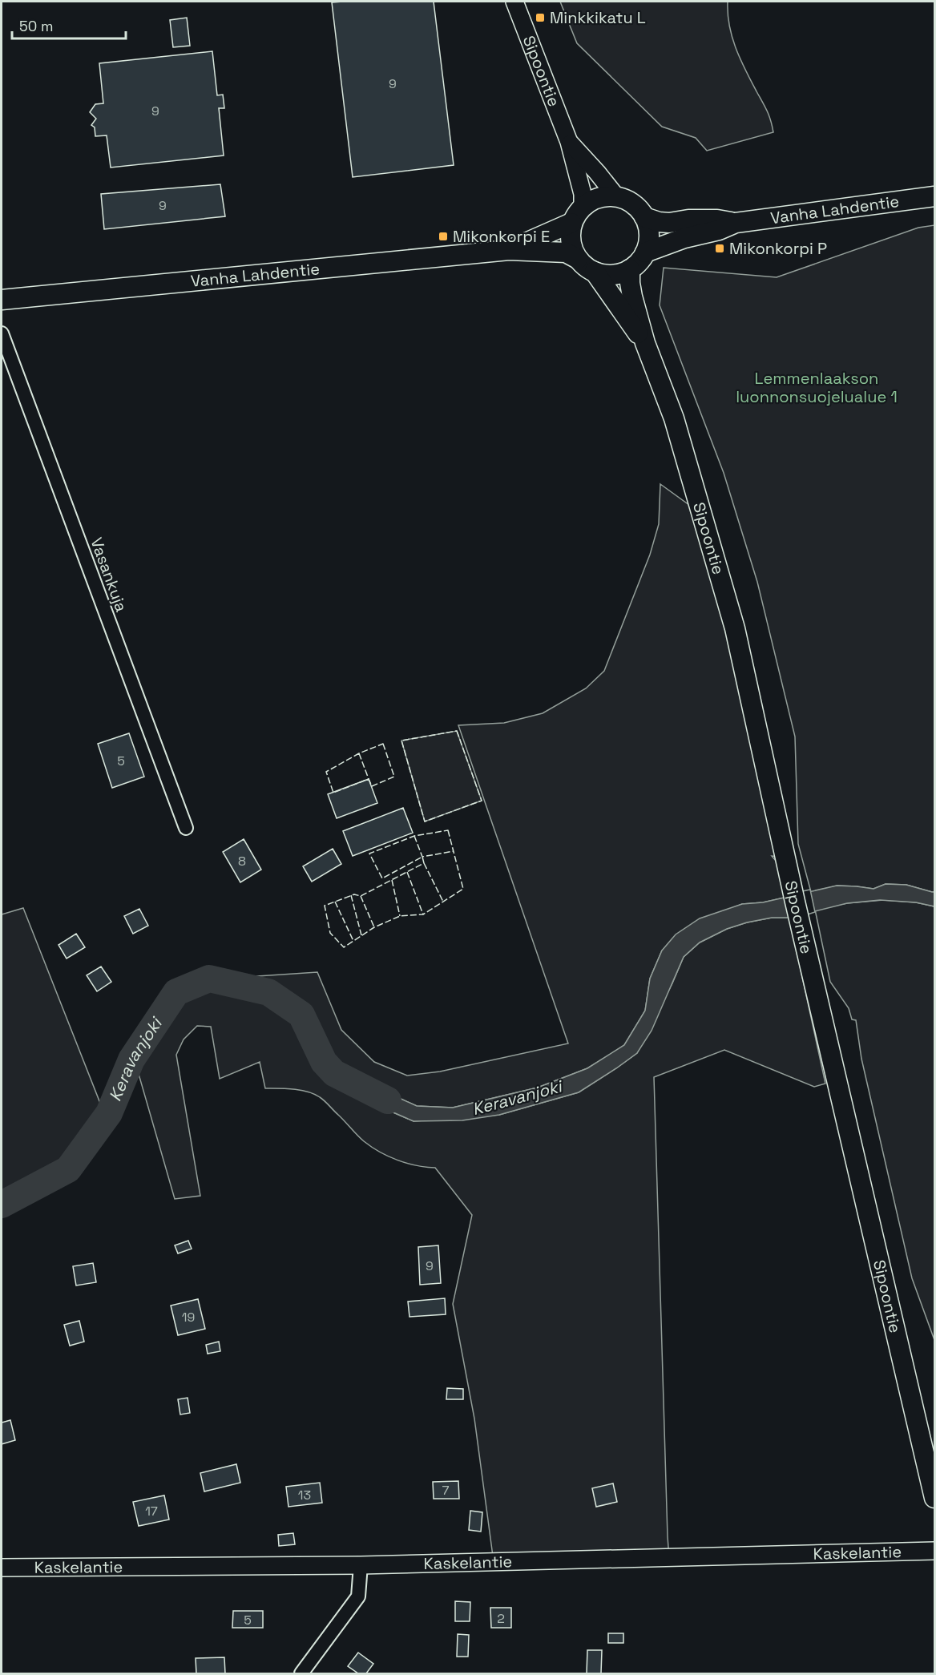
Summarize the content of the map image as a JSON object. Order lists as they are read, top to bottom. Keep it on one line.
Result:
{"streets":{"main road":["Sipoontie","Vanha Lahdentie"],"street":["Vasankuja","Kaskelantie"]},"crossings":[["Sipoontie","Vanha Lahdentie"]],"water":["Keravanjoki"],"parks":["Lemmenlaakson luonnonsuojelualue 1"],"places":{"transit":["Minkkikatu L","Mikonkorpi E","Mikonkorpi P"]},"house_numbers":["9","9","9","5","8","9","19","7","13","17","2","5"],"scale_bar":"50 m"}
